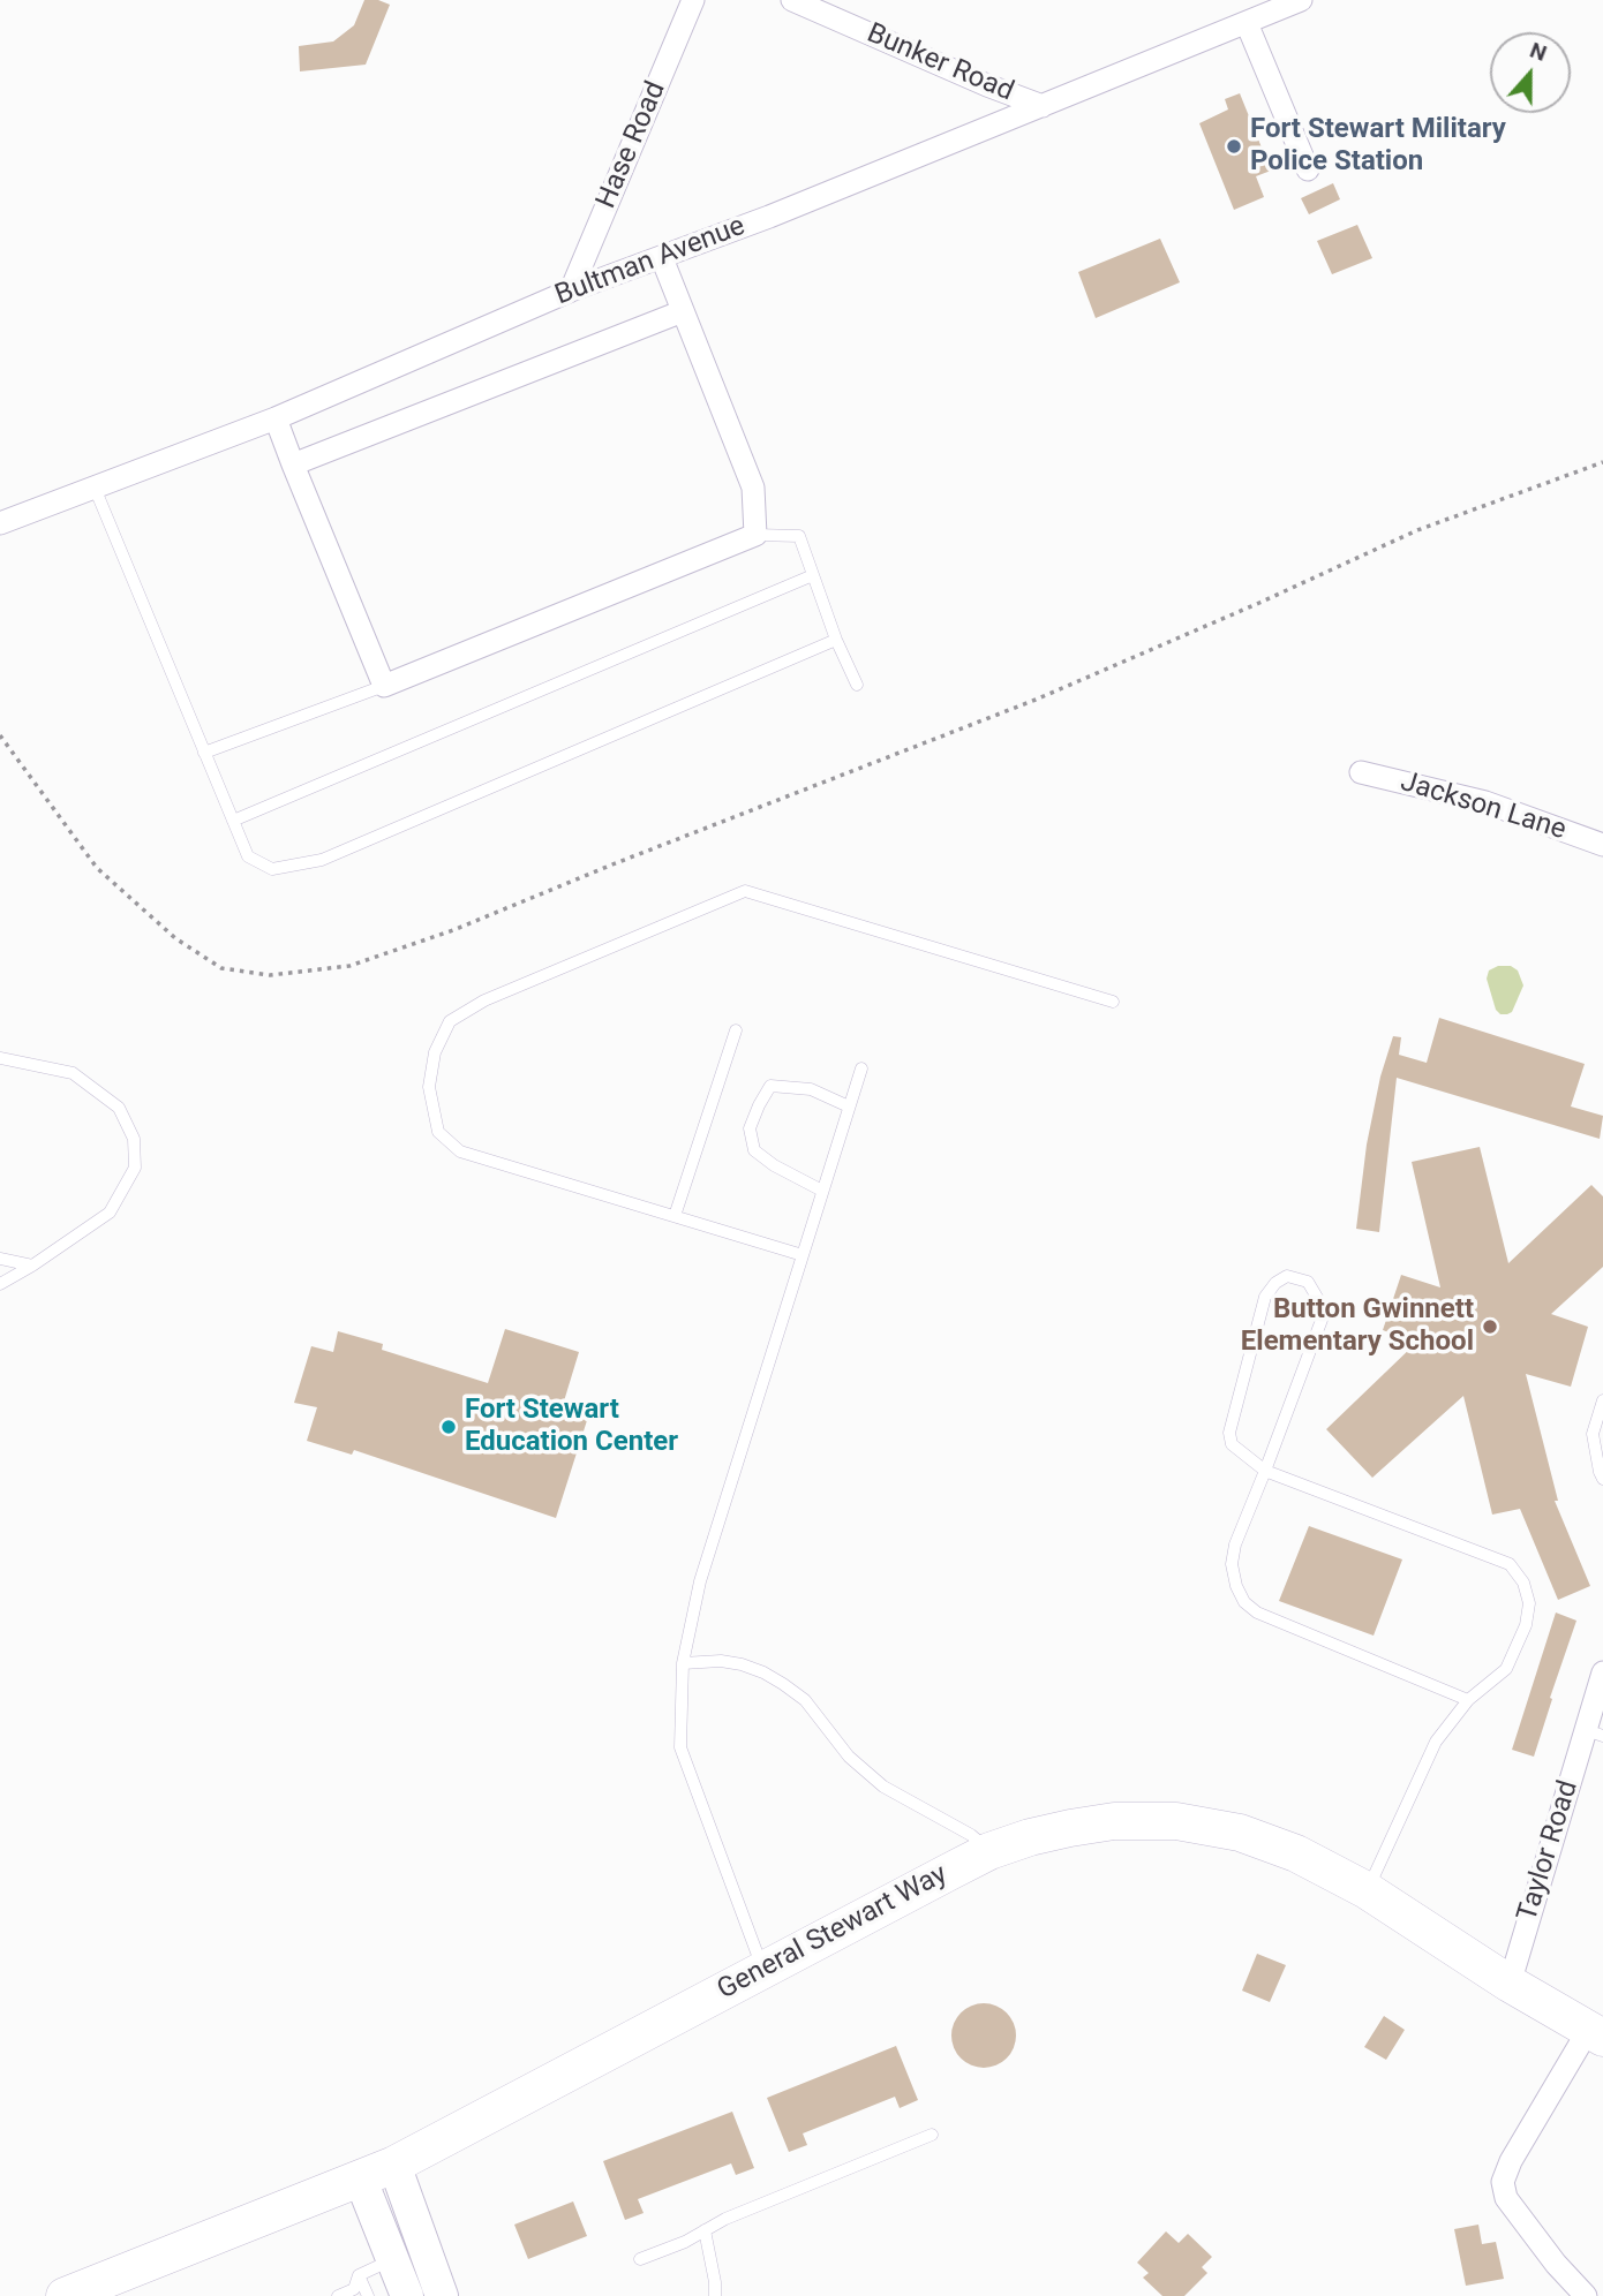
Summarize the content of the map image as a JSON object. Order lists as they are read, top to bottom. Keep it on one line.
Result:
{"streets":{"main road":["General Stewart Way"],"street":["Bunker Road","Hase Road","Bultman Avenue","Jackson Lane","Taylor Road"]},"crossings":[["Bunker Road","Bultman Avenue"],["Hase Road","Bultman Avenue"],["Taylor Road","General Stewart Way"]],"places":["Fort Stewart Military Police Station","Button Gwinnett Elementary School","Fort Stewart Education Center"],"north":"top"}
